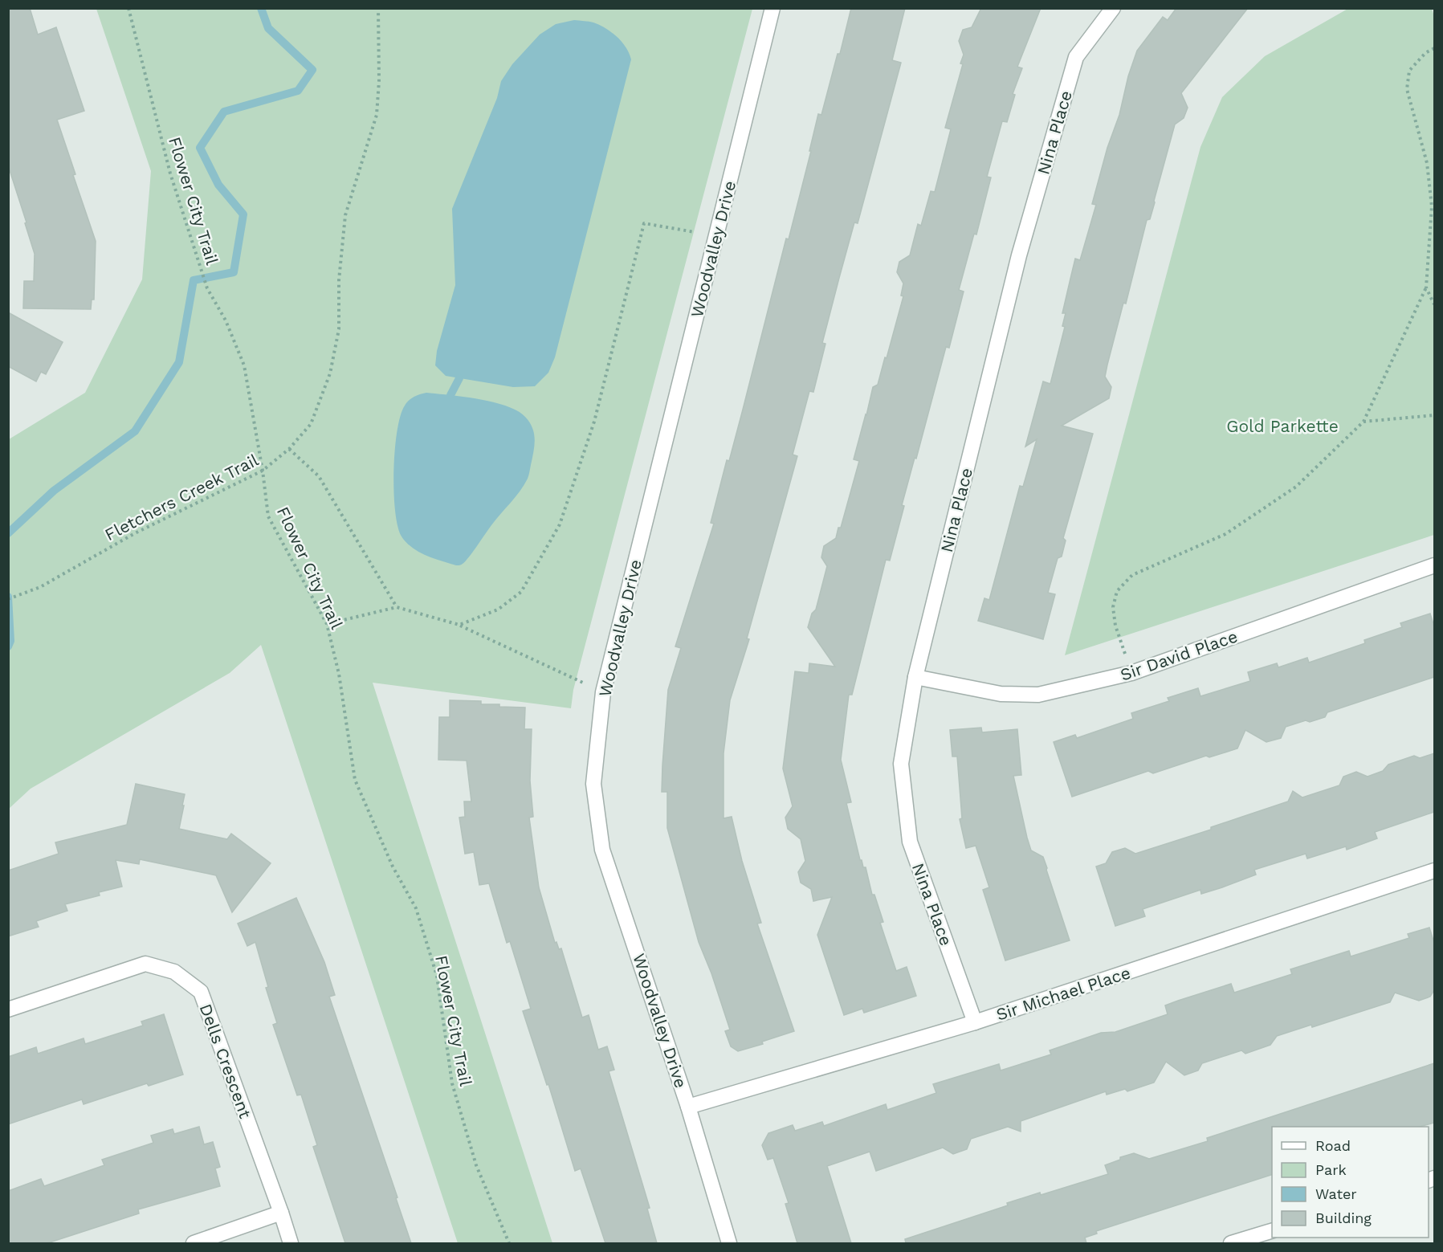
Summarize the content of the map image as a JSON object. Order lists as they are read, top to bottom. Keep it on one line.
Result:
{"streets":{"street":["Nina Place","Woodvalley Drive","Sir David Place","Sir Michael Place","Dells Crescent"],"path":["Flower City Trail","Fletchers Creek Trail"]},"crossings":[["Nina Place","Sir David Place"],["Nina Place","Sir Michael Place"],["Flower City Trail","Fletchers Creek Trail"],["Woodvalley Drive","Sir Michael Place"]],"parks":["Gold Parkette"],"legend":["Road","Park","Water","Building"]}
